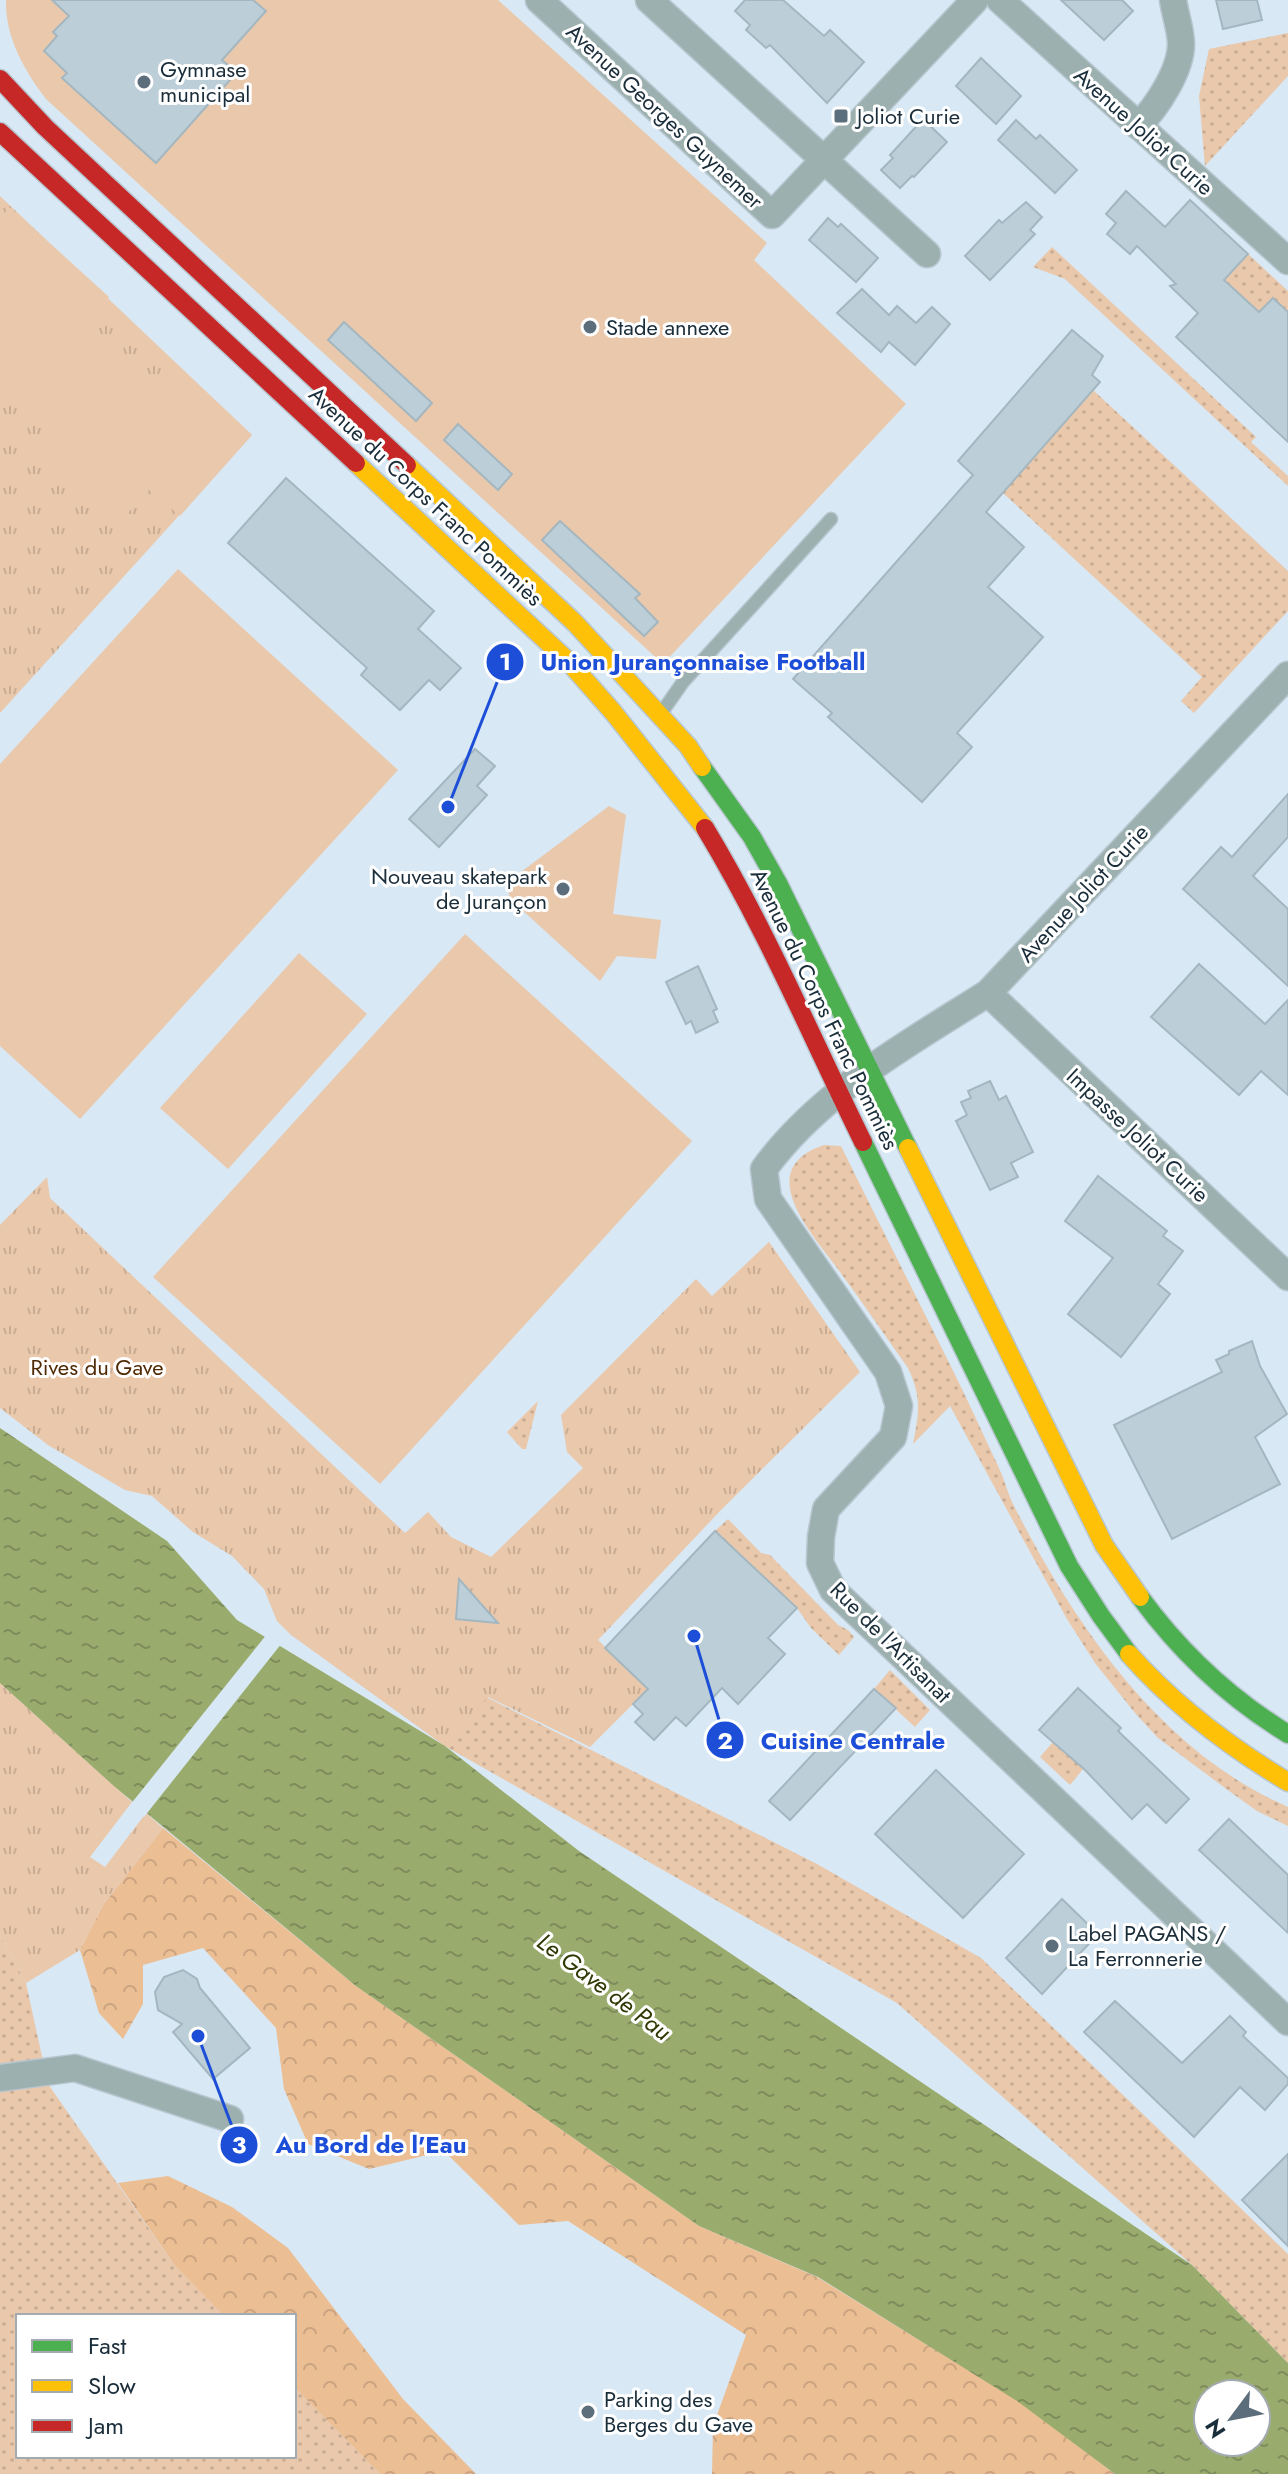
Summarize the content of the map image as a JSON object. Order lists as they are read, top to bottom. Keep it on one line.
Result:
{"streets":{"main road":["Avenue du Corps Franc Pommiès"],"street":["Avenue Georges Guynemer","Avenue Joliot Curie","Impasse Joliot Curie","Rue de l'Artisanat"]},"crossings":[["Avenue Joliot Curie","Avenue du Corps Franc Pommiès"],["Avenue Joliot Curie","Impasse Joliot Curie"],["Avenue Joliot Curie","Rue de l'Artisanat"],["Avenue du Corps Franc Pommiès","Rue de l'Artisanat"]],"water":["Le Gave de Pau"],"parks":["Rives du Gave"],"places":{"other":["Gymnase municipal","Stade annexe","Union Jurançonnaise Football","Nouveau skatepark de Jurançon","Cuisine Centrale","Label PAGANS / La Ferronnerie","Au Bord de l'Eau","Parking des Berges du Gave"],"transit":["Joliot Curie"]},"legend":["Fast","Slow","Jam"],"north":"bottom left"}
